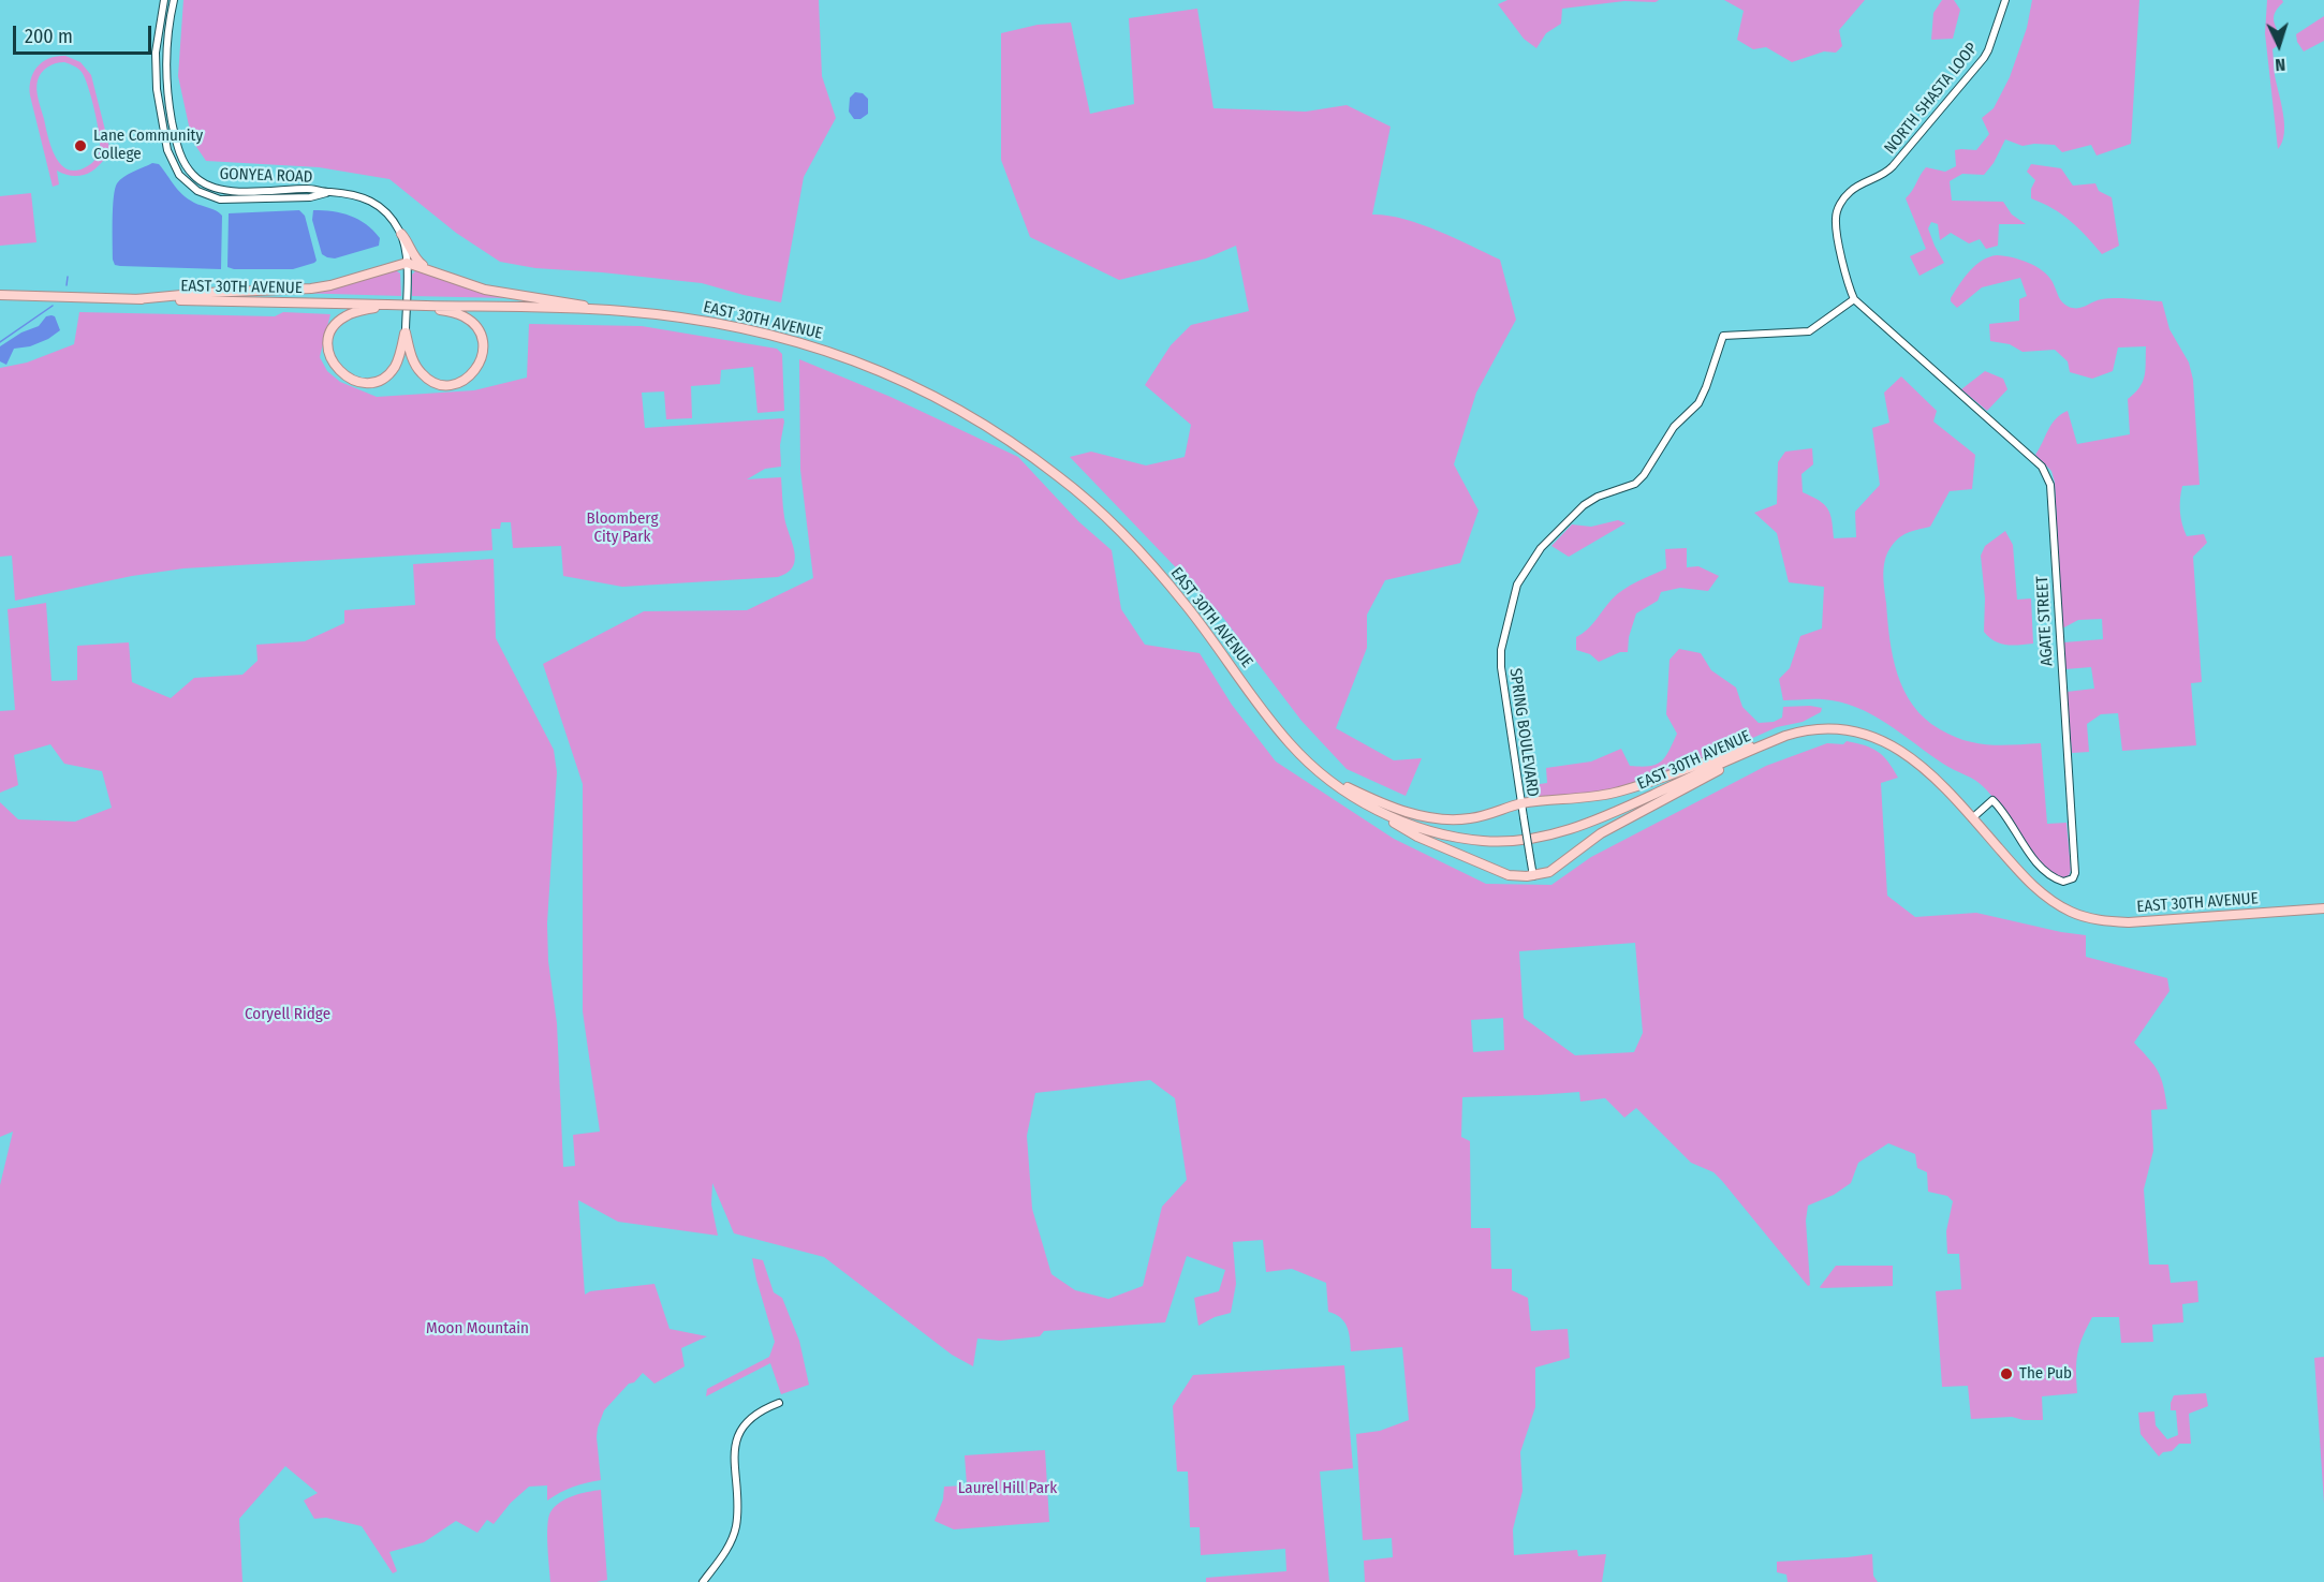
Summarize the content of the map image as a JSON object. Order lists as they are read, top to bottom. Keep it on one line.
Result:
{"streets":{"main road":["EAST 30TH AVENUE"],"street":["NORTH SHASTA LOOP","GONYEA ROAD","AGATE STREET","SPRING BOULEVARD"]},"crossings":[["NORTH SHASTA LOOP","AGATE STREET"],["NORTH SHASTA LOOP","SPRING BOULEVARD"],["EAST 30TH AVENUE","AGATE STREET"],["AGATE STREET","SPRING BOULEVARD"]],"parks":["Bloomberg City Park","Coryell Ridge","Moon Mountain","Laurel Hill Park"],"places":["Lane Community College","The Pub"],"scale_bar":"200 m","north":"bottom"}
